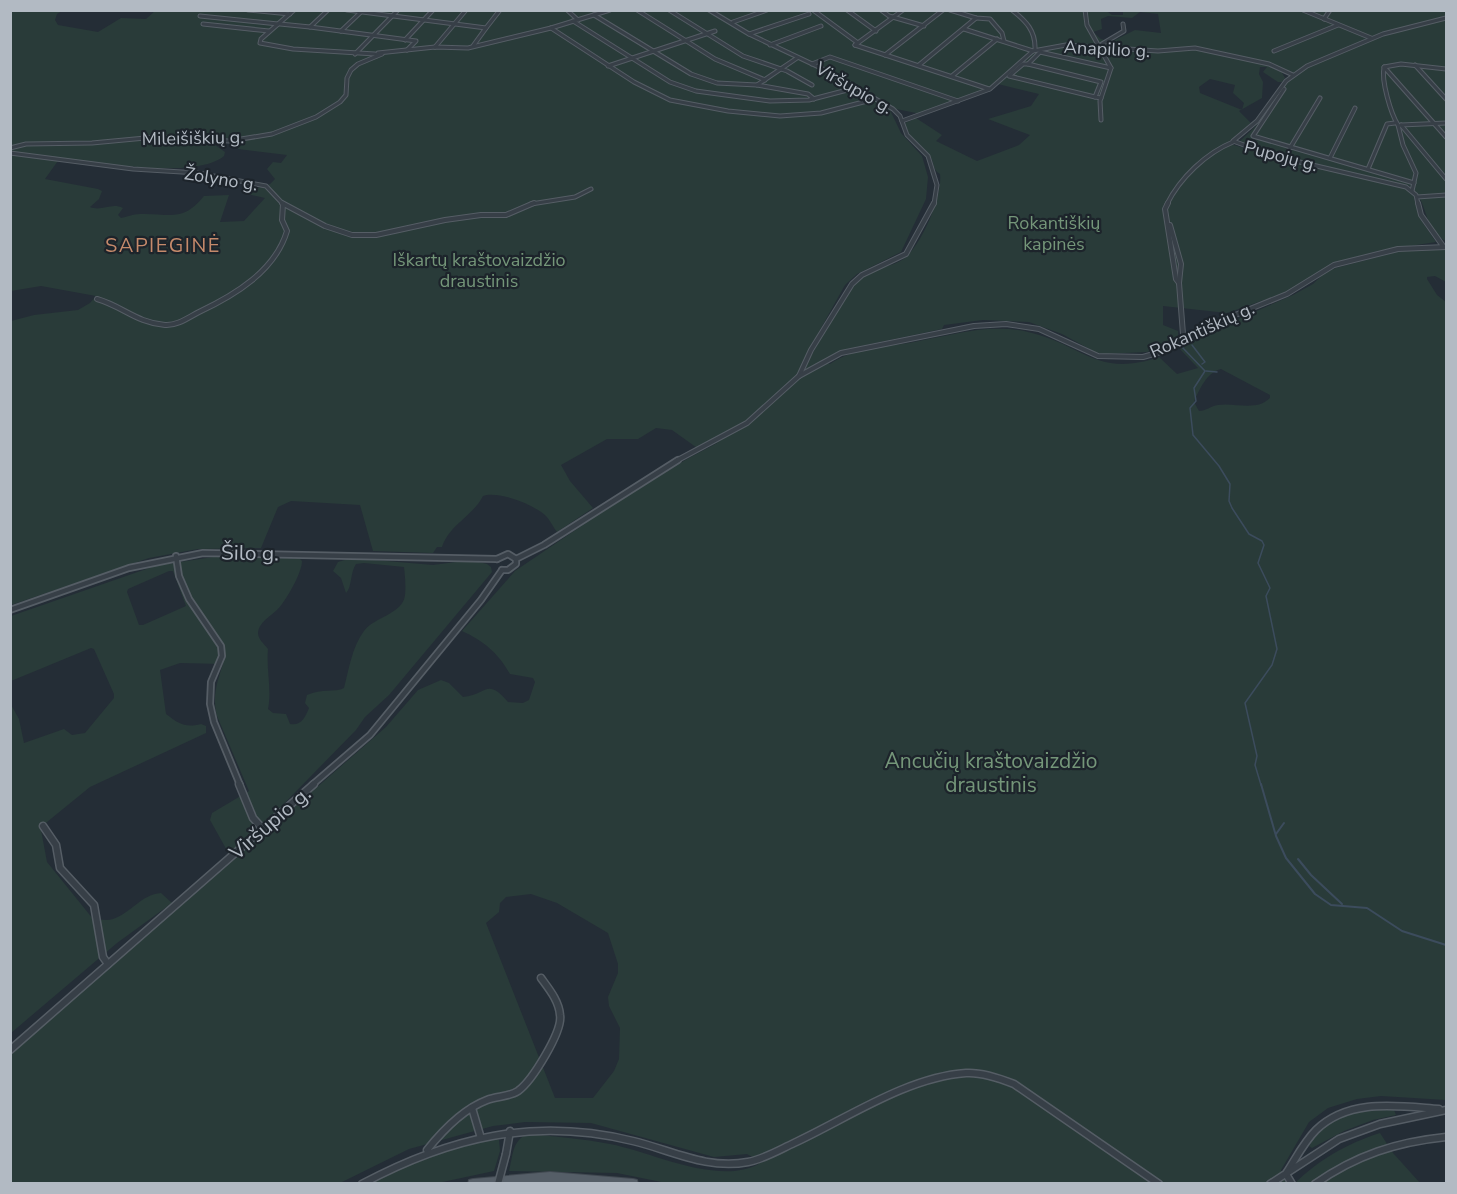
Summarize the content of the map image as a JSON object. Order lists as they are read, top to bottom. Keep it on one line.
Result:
{"streets":{"street":["Anapilio g.","Viršupio g.","Mileišiškių g.","Pupojų g.","Žolyno g.","Rokantiškių g.","Šilo g."]},"crossings":[["Anapilio g.","Viršupio g."],["Anapilio g.","Pupojų g."],["Viršupio g.","Rokantiškių g."],["Viršupio g.","Šilo g."]],"districts":["SAPIEGINĖ"],"parks":["Rokantiškių kapinės","Iškartų kraštovaizdžio draustinis","Ancučių kraštovaizdžio draustinis"]}
